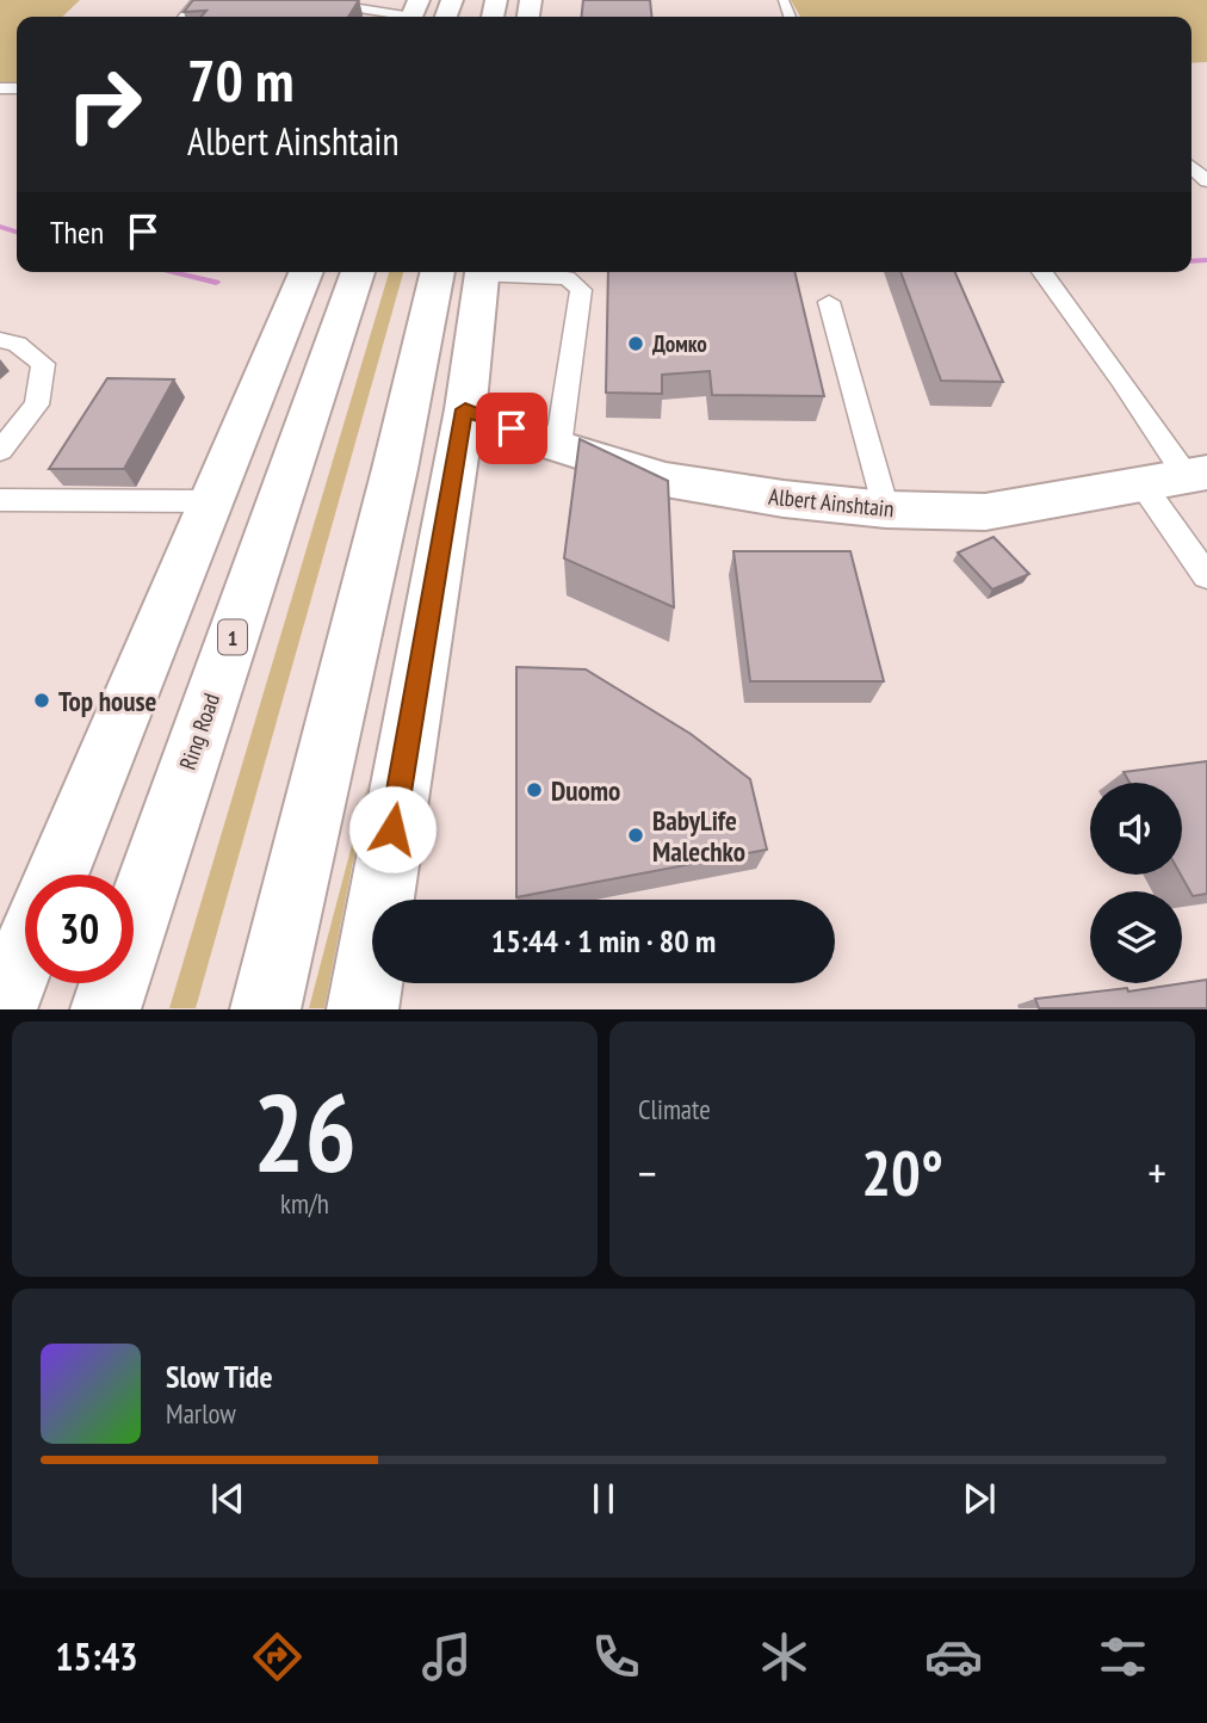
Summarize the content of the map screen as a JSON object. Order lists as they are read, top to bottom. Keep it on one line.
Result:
{"streets":{"main road":["Albert Ainshtain","1","Ring Road"]},"places":["Домко","Top house","Duomo","BabyLife Malechko"],"page":{"turn":["70 m","Albert Ainshtain"],"then":"Then","limit":"30","trip":"15:44 · 1 min · 80 m","tile":[["26","km/h"],"Climate"],"heat":["−","20°","+"],"song":["Slow Tide","Marlow"],"tabs":"15:43"}}
